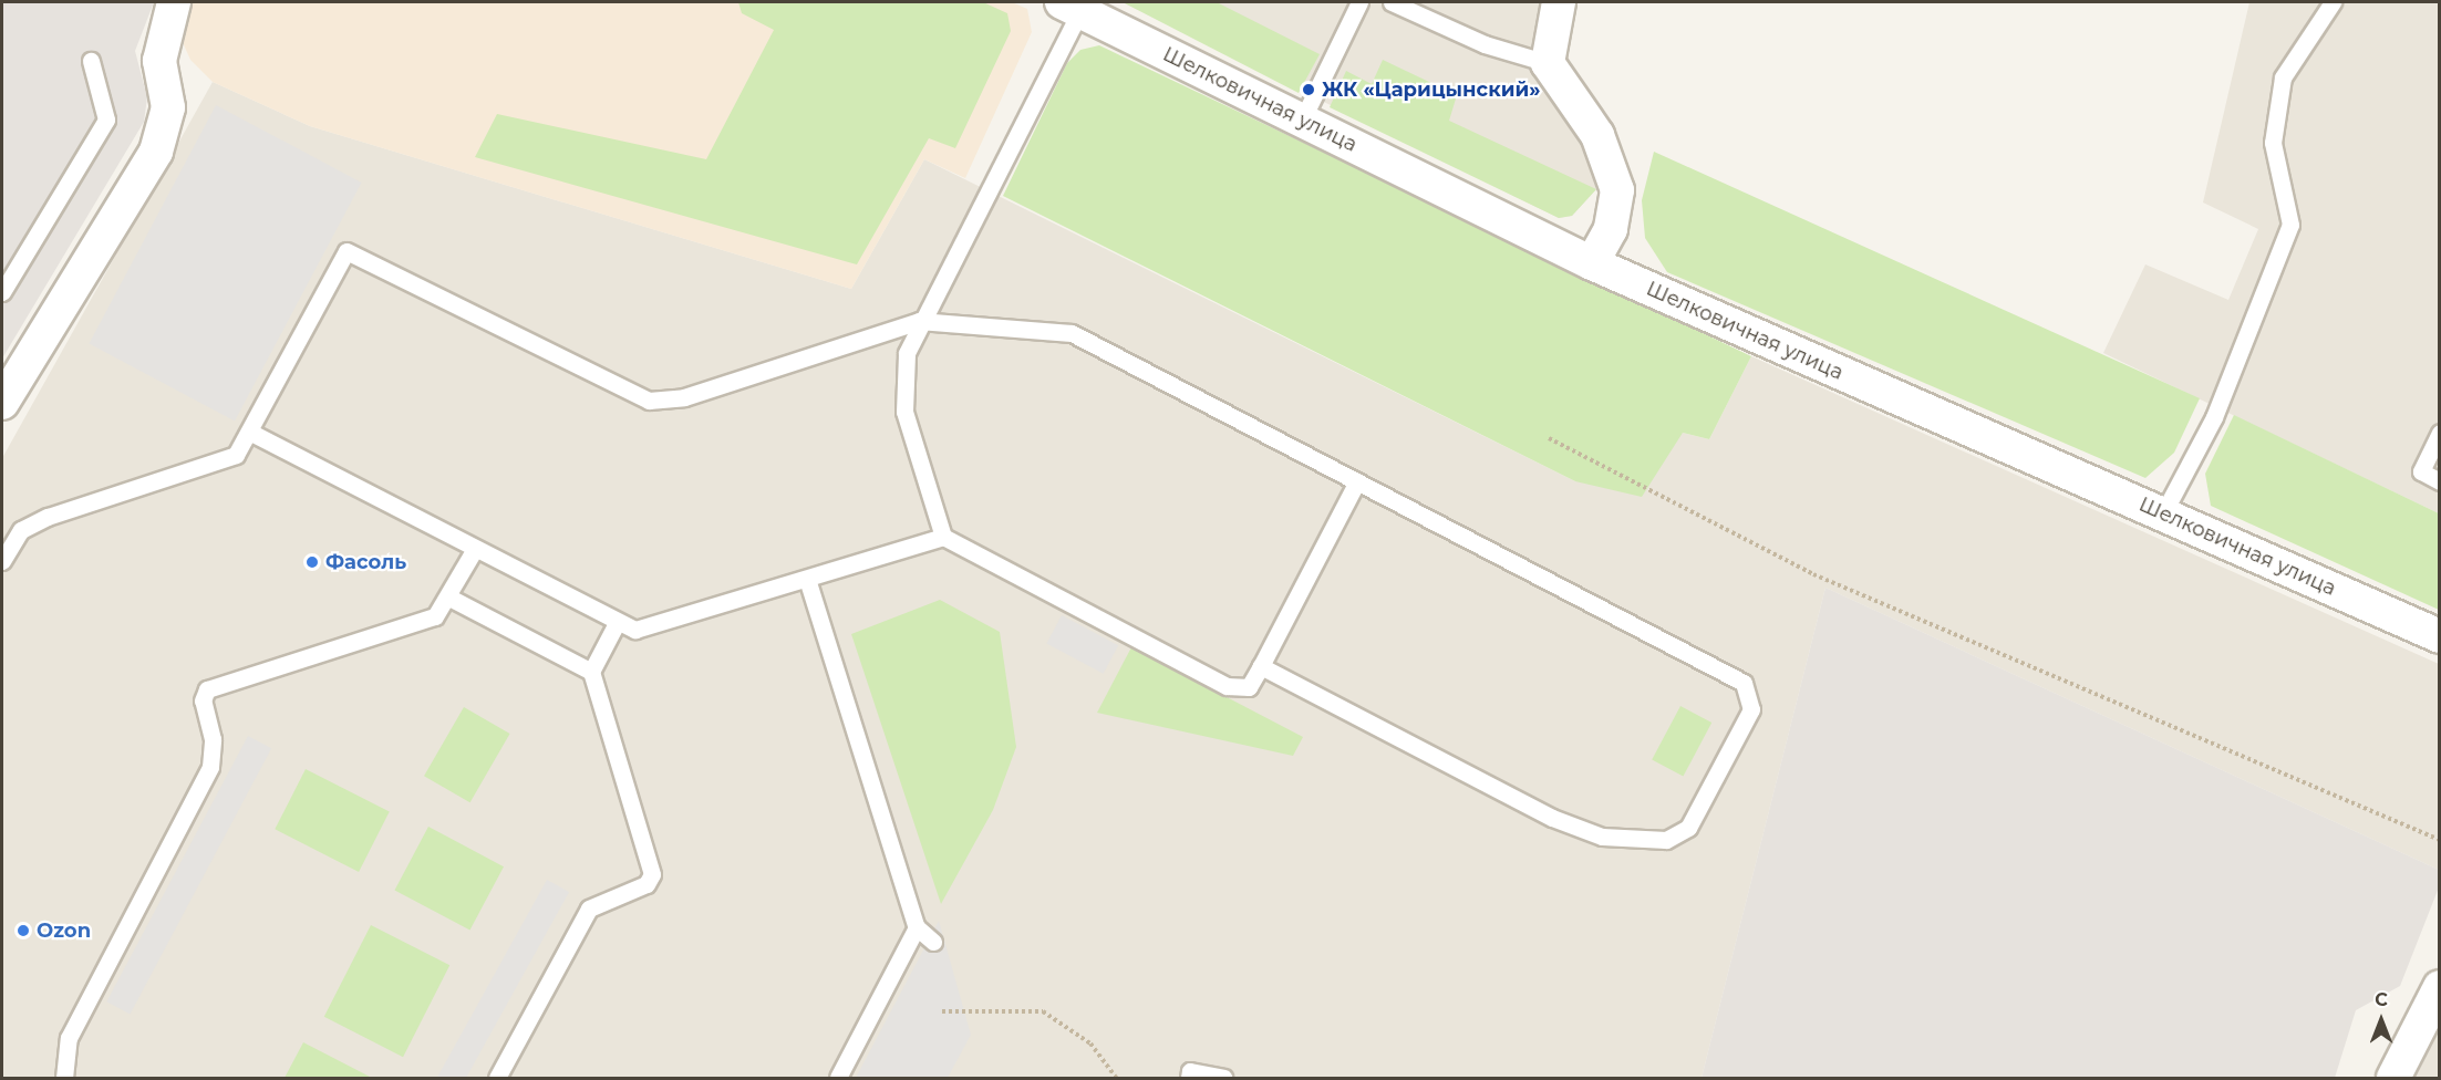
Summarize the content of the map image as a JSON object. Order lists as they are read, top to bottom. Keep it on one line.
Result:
{"streets":{"street":["Шелковичная улица"]},"places":["ЖК «Царицынский»","Фасоль","Ozon"],"north":"top"}
